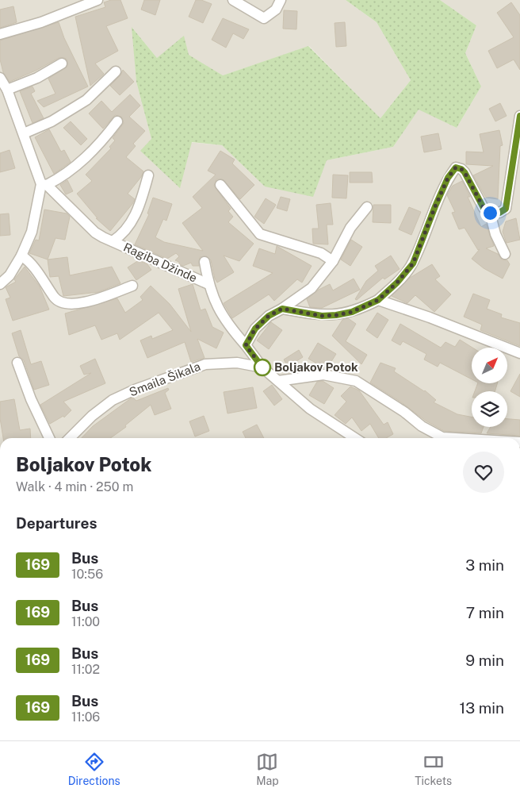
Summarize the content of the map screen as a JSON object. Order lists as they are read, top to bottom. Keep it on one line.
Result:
{"streets":{"street":["Ragiba Džinde","Smaila Šikala"]},"places":["Boljakov Potok"],"lines":["bus line 169"],"north":"top right","page":{"heading":[["Boljakov Potok","Walk · 4 min · 250 m"],"Departures"],"list":[{"mark":"169","name":"Bus","note":"10:56","value":"3 min"},{"mark":"169","name":"Bus","note":"11:00","value":"7 min"},{"mark":"169","name":"Bus","note":"11:02","value":"9 min"},{"mark":"169","name":"Bus","note":"11:06","value":"13 min"}],"tabs":["Directions","Map","Tickets"]}}
